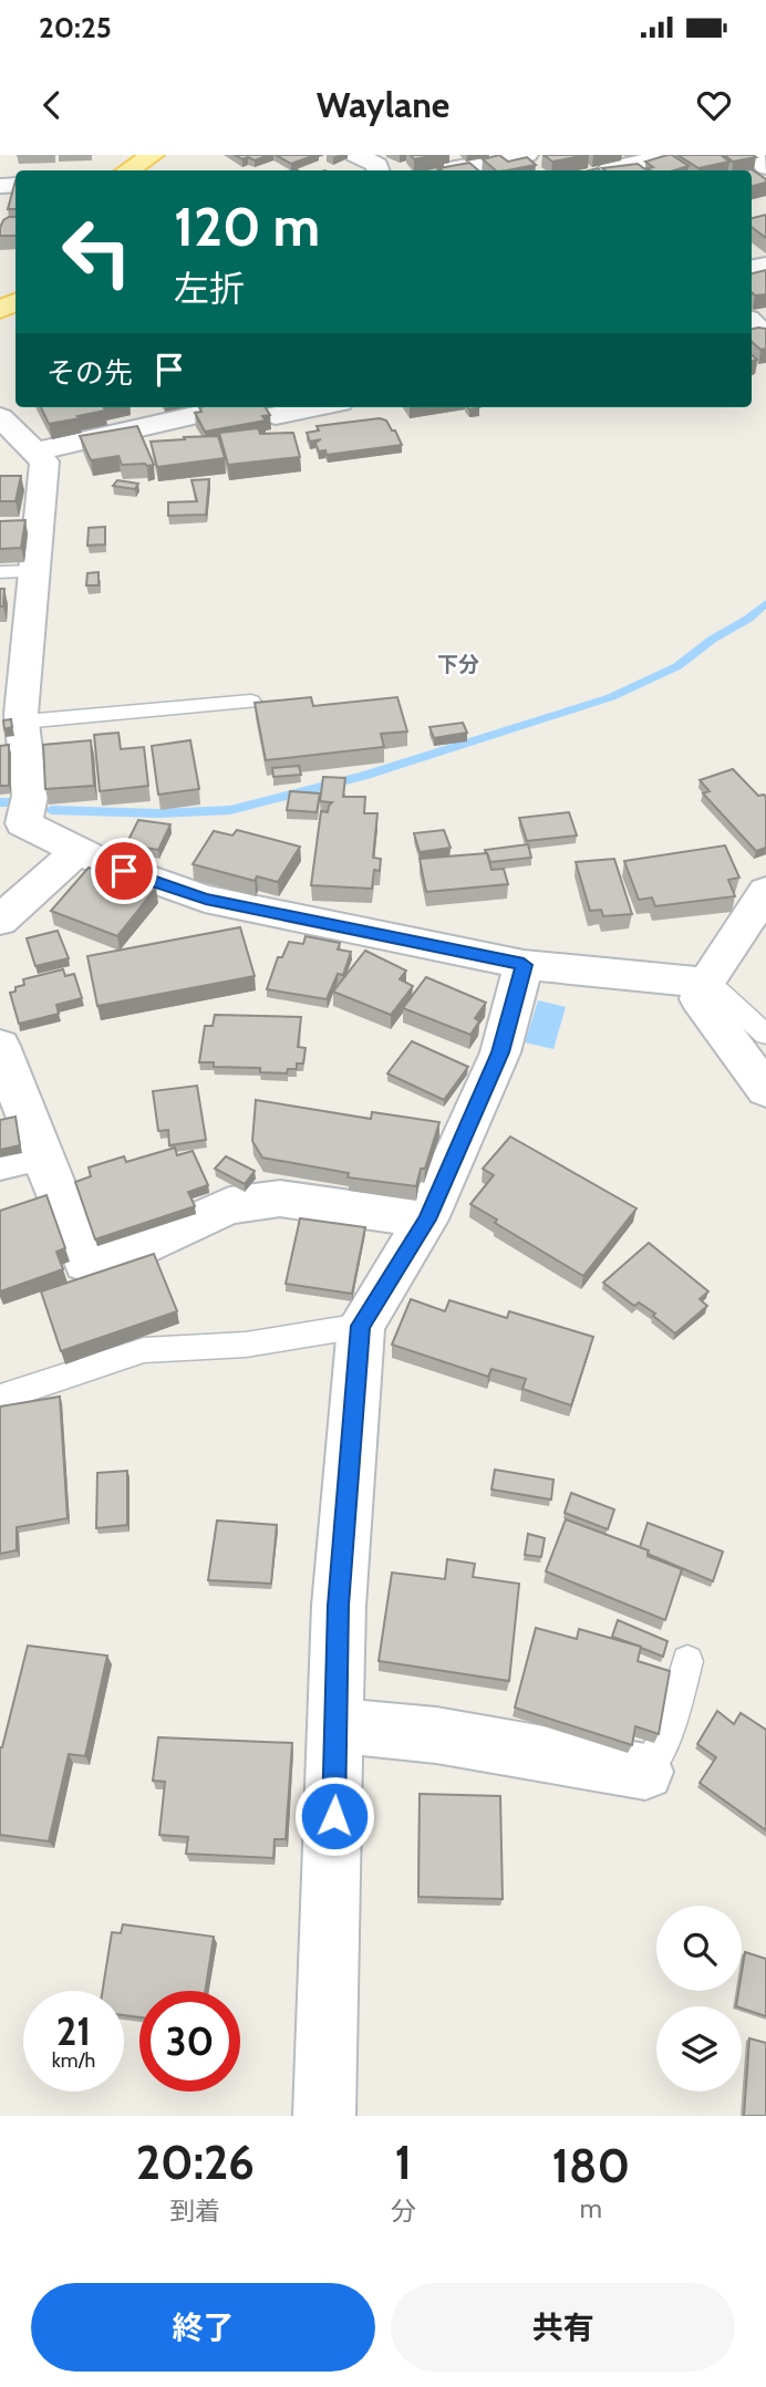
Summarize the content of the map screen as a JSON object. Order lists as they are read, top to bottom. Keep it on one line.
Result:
{"districts":["下分"],"page":{"status":"20:25","header":"Waylane","turn":["120 m","左折"],"then":"その先","speed":"21 km/h","limit":"30","eta":["20:26","到着","1","分","180","m"],"buttons":["終了","共有"]}}
